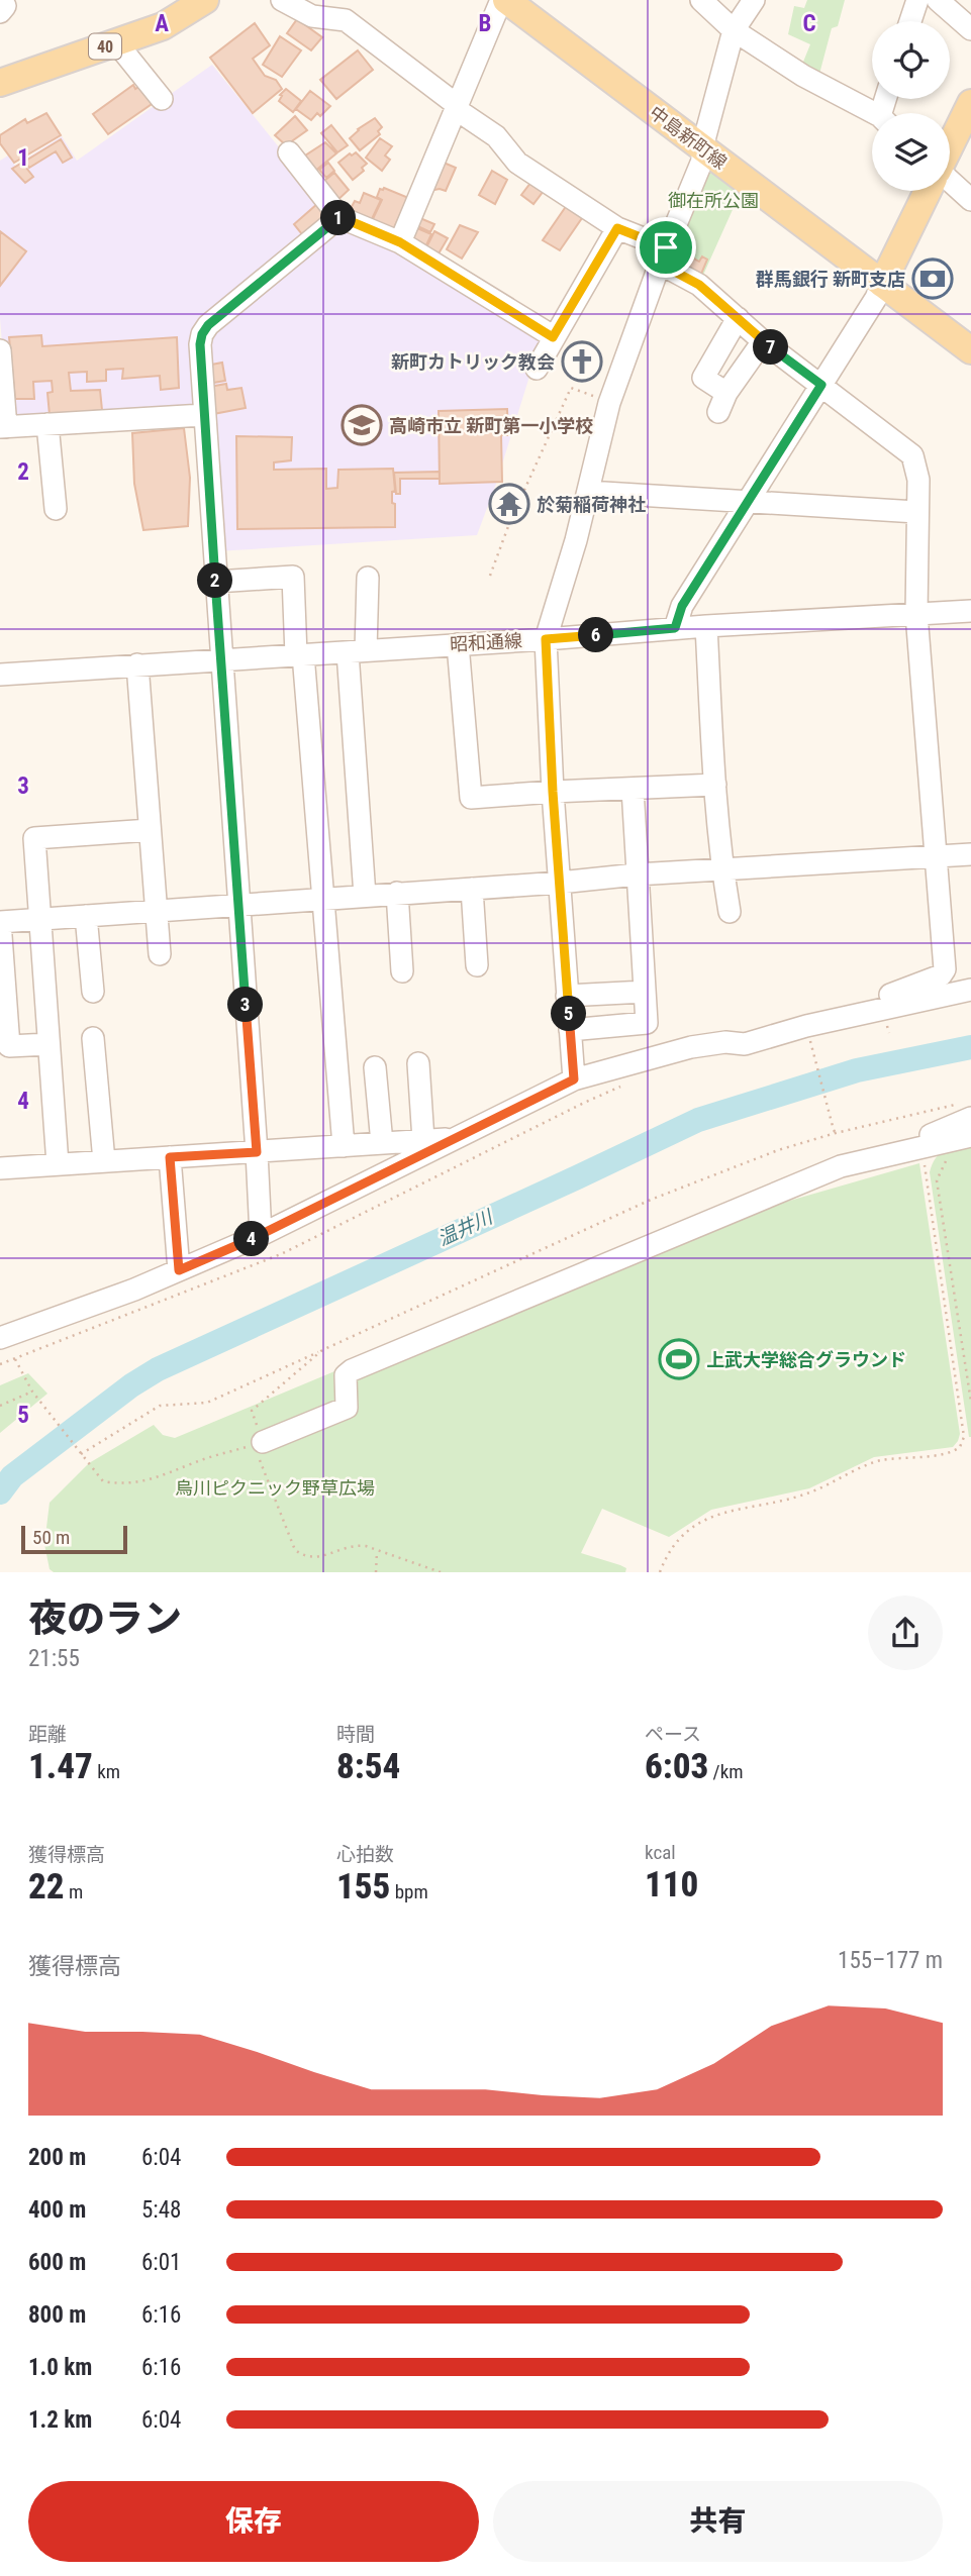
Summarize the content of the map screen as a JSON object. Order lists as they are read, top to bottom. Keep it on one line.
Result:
{"streets":{"main road":["40","中島新町線"],"street":["昭和通線"]},"water":["温井川"],"parks":["御在所公園","烏川ピクニック野草広場"],"places":{"bank":["群馬銀行 新町支店"],"church":["新町カトリック教会"],"school or university":["高崎市立 新町第一小学校"],"temple":["於菊稲荷神社"],"sports":["上武大学総合グラウンド"]},"scale_bar":"50 m","page":{"pins":["1","7","2","6","3","5","4"],"scale":"50 m","heading":["夜のラン","21:55"],"stats":[["距離","1.47 km"],["時間","8:54"],["ペース","6:03 /km"],["獲得標高","22 m"],["心拍数","155 bpm"],["kcal","110"]],"chart":["獲得標高","155–177 m"],"list":[{"name":"200 m","note":"6:04"},{"name":"400 m","note":"5:48"},{"name":"600 m","note":"6:01"},{"name":"800 m","note":"6:16"},{"name":"1.0 km","note":"6:16"},{"name":"1.2 km","note":"6:04"}],"buttons":["保存","共有"]},"grid":{"columns":["A","B","C"],"rows":["1","2","3","4","5"]}}
